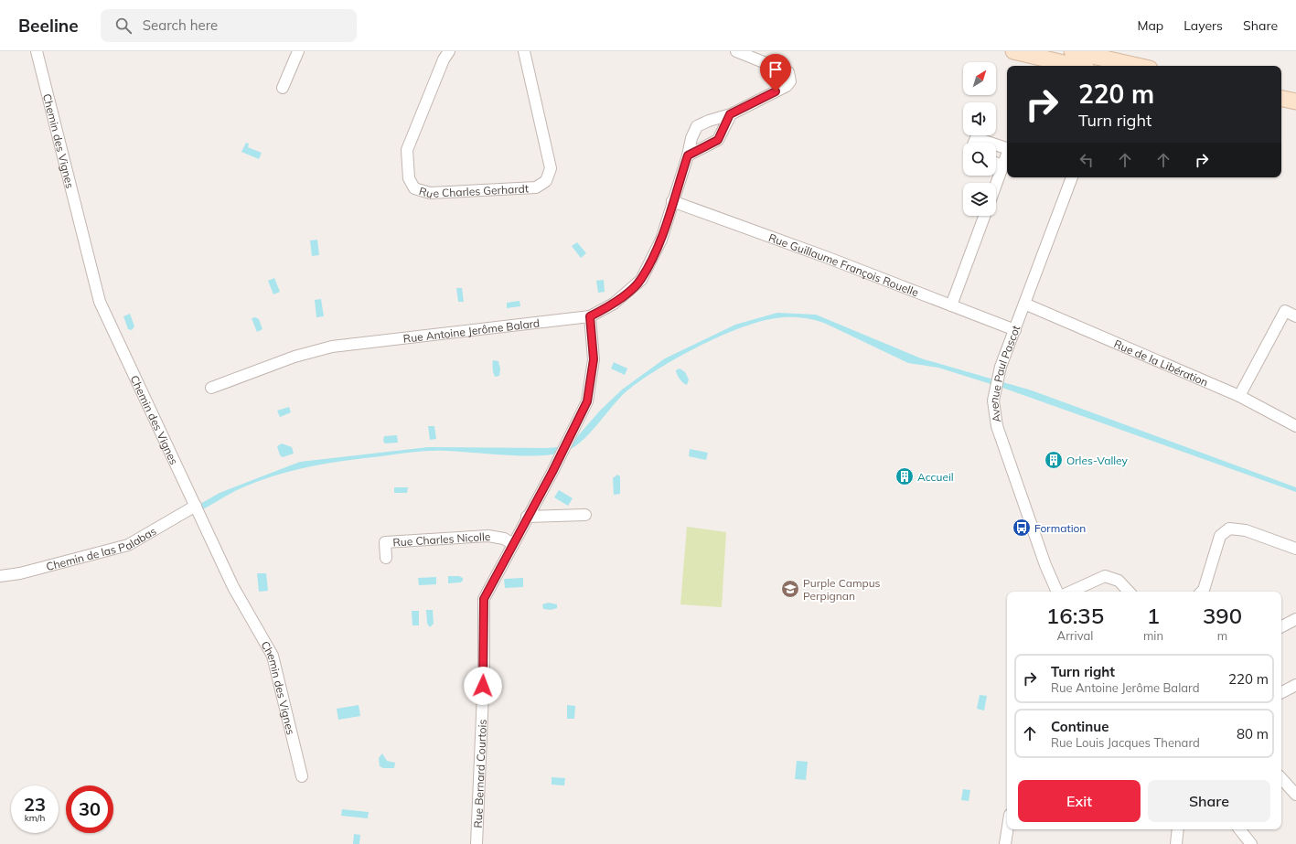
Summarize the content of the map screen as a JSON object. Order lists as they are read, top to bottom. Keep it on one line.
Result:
{"streets":{"street":["Chemin des Vignes","Rue Charles Gerhardt","Rue Guillaume François Rouelle","Rue Antoine Jerôme Balard","Rue de la Libération","Avenue Paul Pascot","Rue Charles Nicolle","Chemin de las Palabas","Rue Bernard Courtois"]},"crossings":[["Chemin des Vignes","Chemin de las Palabas"],["Rue Guillaume François Rouelle","Rue Antoine Jerôme Balard"],["Rue Guillaume François Rouelle","Avenue Paul Pascot"],["Rue Antoine Jerôme Balard","Rue Bernard Courtois"],["Rue de la Libération","Avenue Paul Pascot"],["Rue Charles Nicolle","Rue Bernard Courtois"]],"places":{"building":["Orles-Valley","Accueil"],"bus stop":["Formation"],"school or university":["Purple Campus Perpignan"]},"north":"top right","page":{"header":"Beeline","search":"Search here","nav":["Map","Layers","Share"],"turn":["220 m","Turn right"],"eta":["16:35","Arrival","1","min","390","m"],"list":[{"name":"Turn right","note":"Rue Antoine Jerôme Balard","value":"220 m"},{"name":"Continue","note":"Rue Louis Jacques Thenard","value":"80 m"}],"buttons":["Exit","Share"],"speed":"23 km/h","limit":"30"}}
